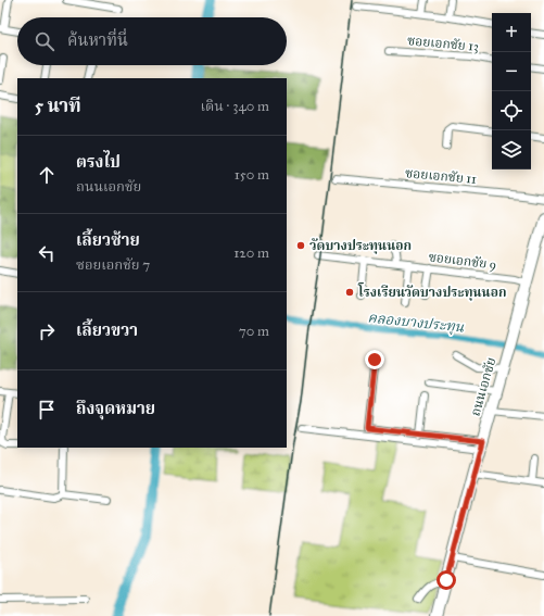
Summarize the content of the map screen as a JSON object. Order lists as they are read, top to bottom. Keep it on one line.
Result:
{"streets":{"main road":["ถนนเอกชัย"],"street":["ซอยเอกชัย 13","ซอยเอกชัย 11","ซอยเอกชัย 9"]},"crossings":[["ซอยเอกชัย 9","ถนนเอกชัย"]],"water":["คลองบางประทุน"],"places":["วัดบางประทุนนอก","โรงเรียนวัดบางประทุนนอก"],"page":{"map_buttons":["+","−"],"search":"ค้นหาที่นี่","heading":["5 นาที","เดิน · 340 m"],"list":[["ตรงไป","ถนนเอกชัย","150 m"],["เลี้ยวซ้าย","ซอยเอกชัย 7","120 m"],["เลี้ยวขวา","70 m"],"ถึงจุดหมาย"]}}
